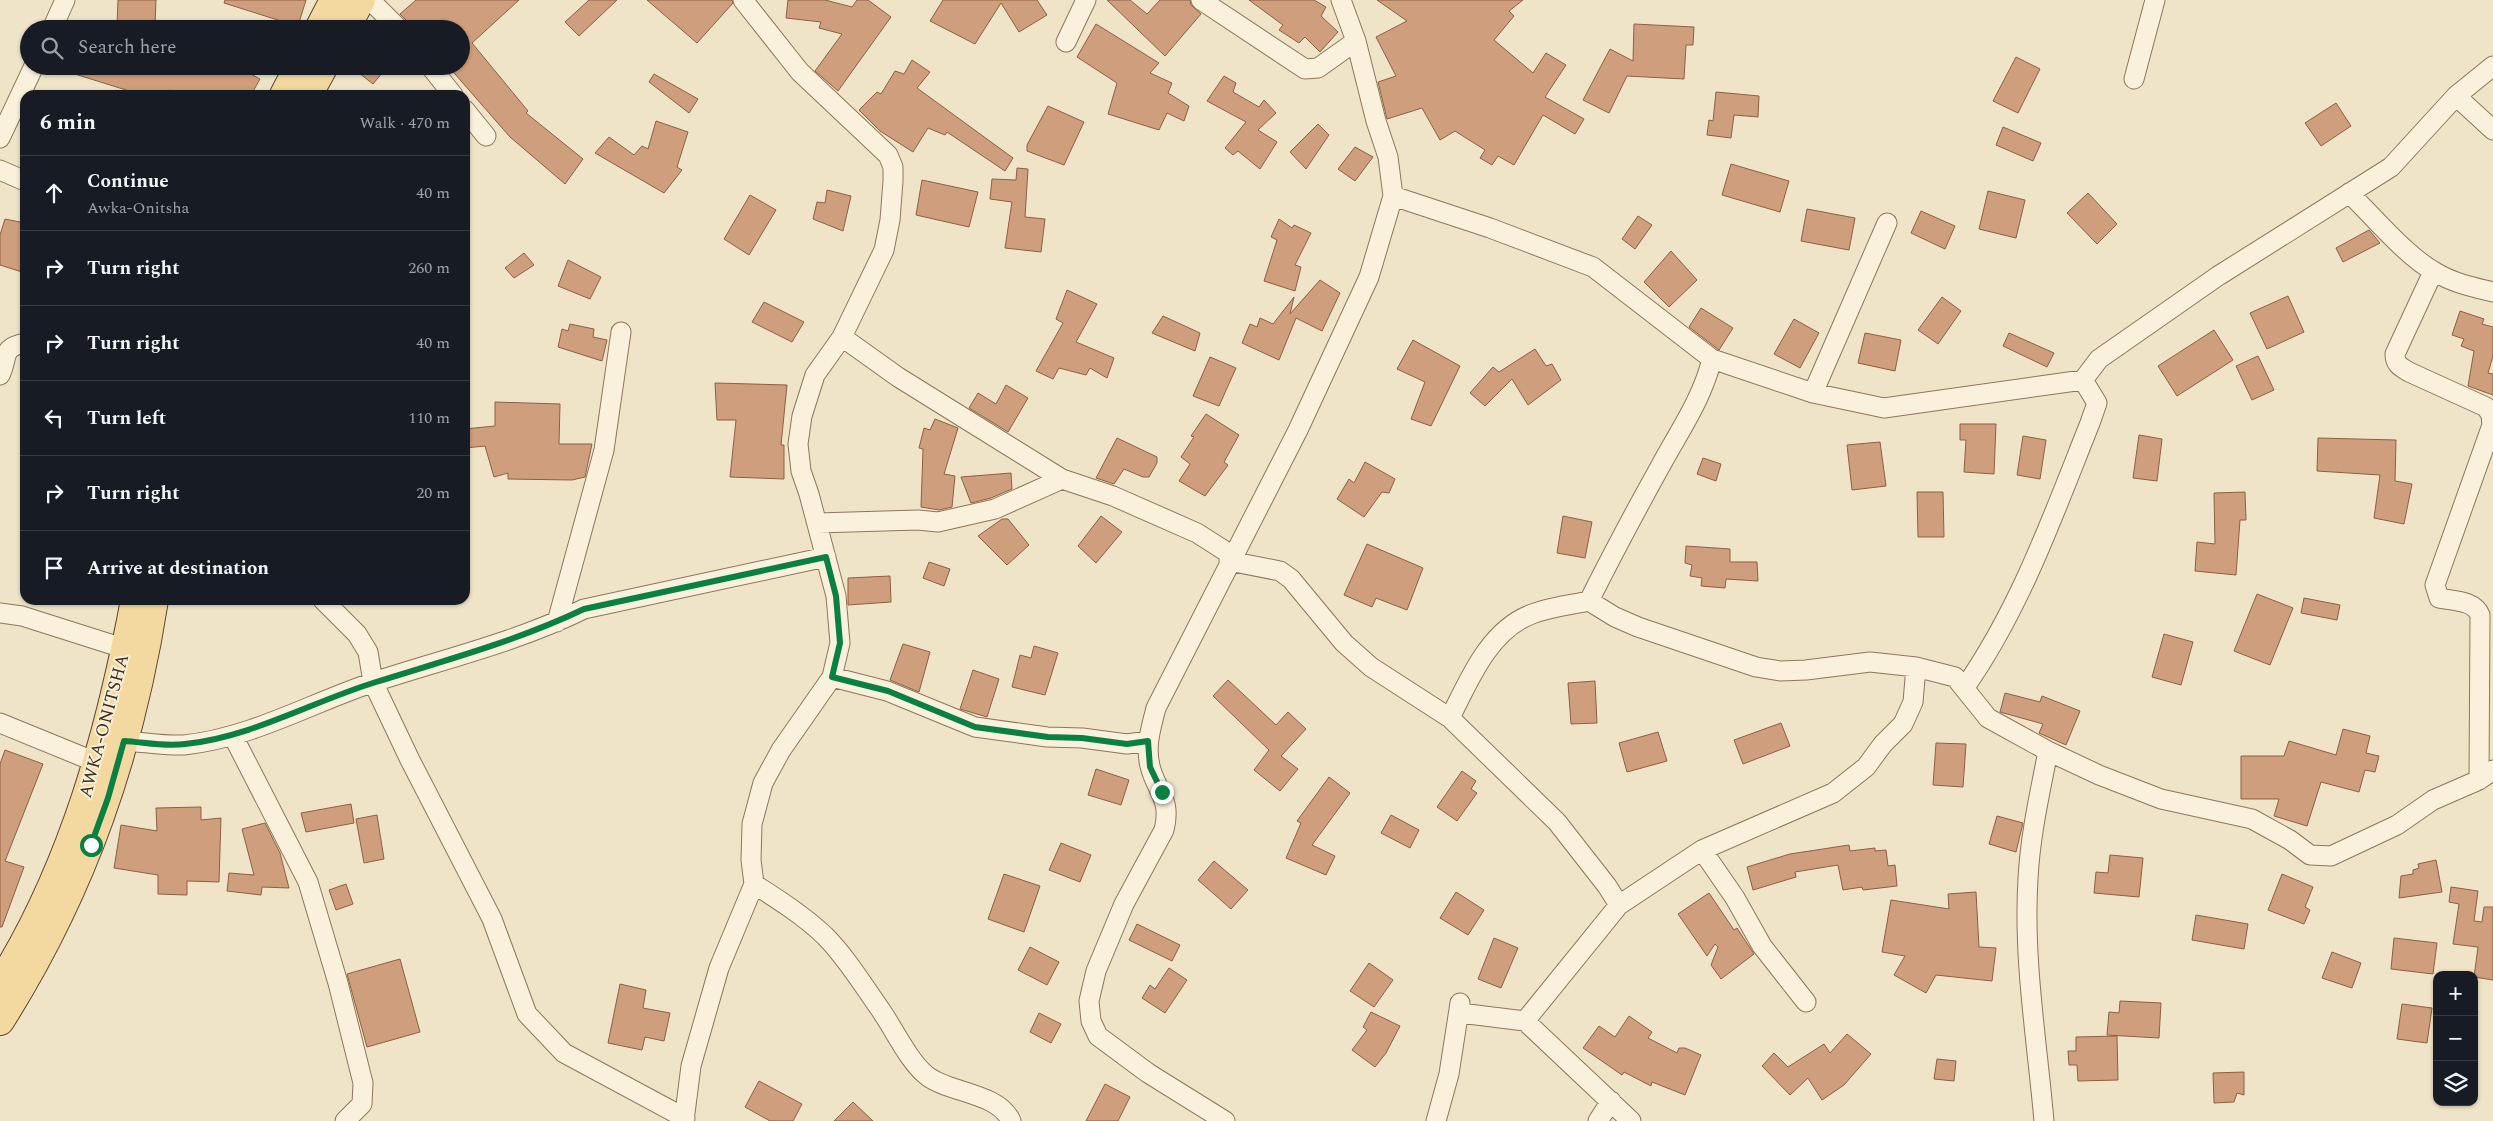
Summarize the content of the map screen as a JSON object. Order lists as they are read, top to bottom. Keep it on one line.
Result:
{"streets":{"main road":["AWKA-ONITSHA"]},"page":{"search":"Search here","heading":["6 min","Walk · 470 m"],"list":[["Continue","Awka-Onitsha","40 m"],["Turn right","260 m"],["Turn right","40 m"],["Turn left","110 m"],["Turn right","20 m"],"Arrive at destination"],"map_buttons":["+","−"]}}
